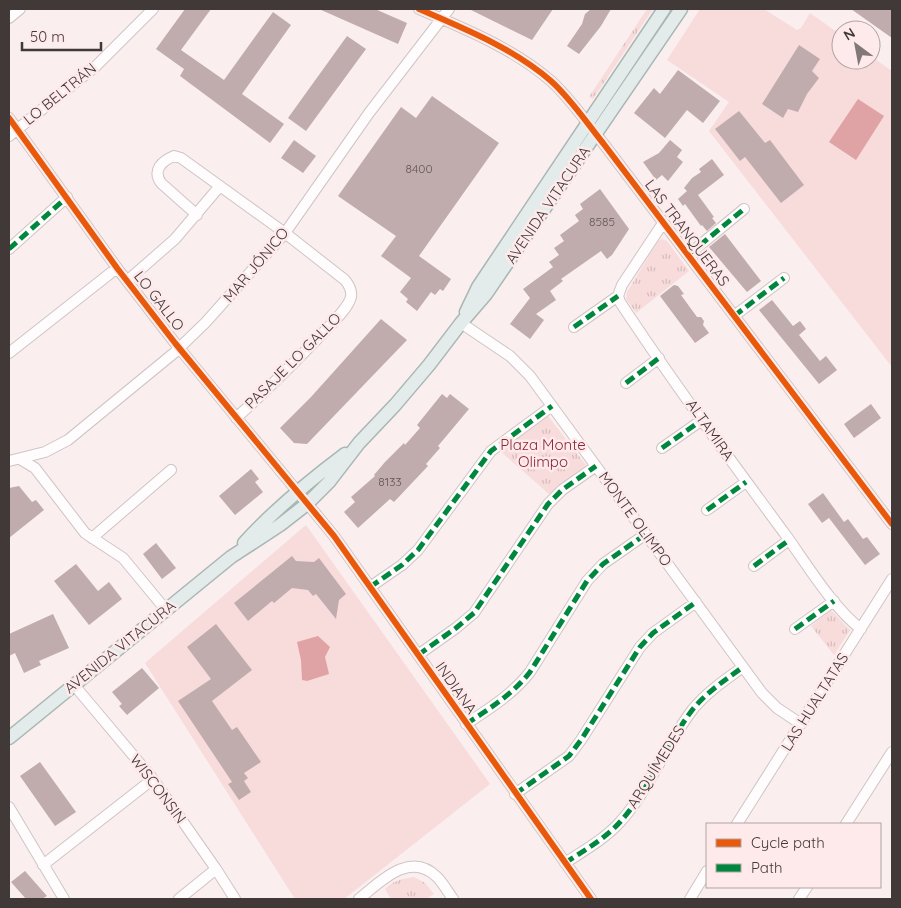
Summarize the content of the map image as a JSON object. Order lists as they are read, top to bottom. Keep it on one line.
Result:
{"streets":{"main road":["AVENIDA VITACURA"],"street":["LO BELTRÁN","LAS TRANQUERAS","MAR JÓNICO","LO GALLO","PASAJE LO GALLO","ALTAMIRA","MONTE OLIMPO","INDIANA","LAS HUALTATAS","ARQUÍMEDES","WISCONSIN"]},"crossings":[["LO BELTRÁN","LO GALLO"],["AVENIDA VITACURA","LAS TRANQUERAS"],["AVENIDA VITACURA","LO GALLO"],["AVENIDA VITACURA","MONTE OLIMPO"],["AVENIDA VITACURA","INDIANA"],["AVENIDA VITACURA","WISCONSIN"],["LAS TRANQUERAS","MAR JÓNICO"],["MAR JÓNICO","LO GALLO"],["MAR JÓNICO","PASAJE LO GALLO"],["LO GALLO","PASAJE LO GALLO"],["LO GALLO","INDIANA"],["ALTAMIRA","LAS HUALTATAS"],["MONTE OLIMPO","LAS HUALTATAS"],["MONTE OLIMPO","ARQUÍMEDES"],["INDIANA","ARQUÍMEDES"]],"parks":["Plaza Monte Olimpo"],"house_numbers":["8400","8585","8133"],"legend":["Cycle path","Path"],"scale_bar":"50 m","north":"top left"}
